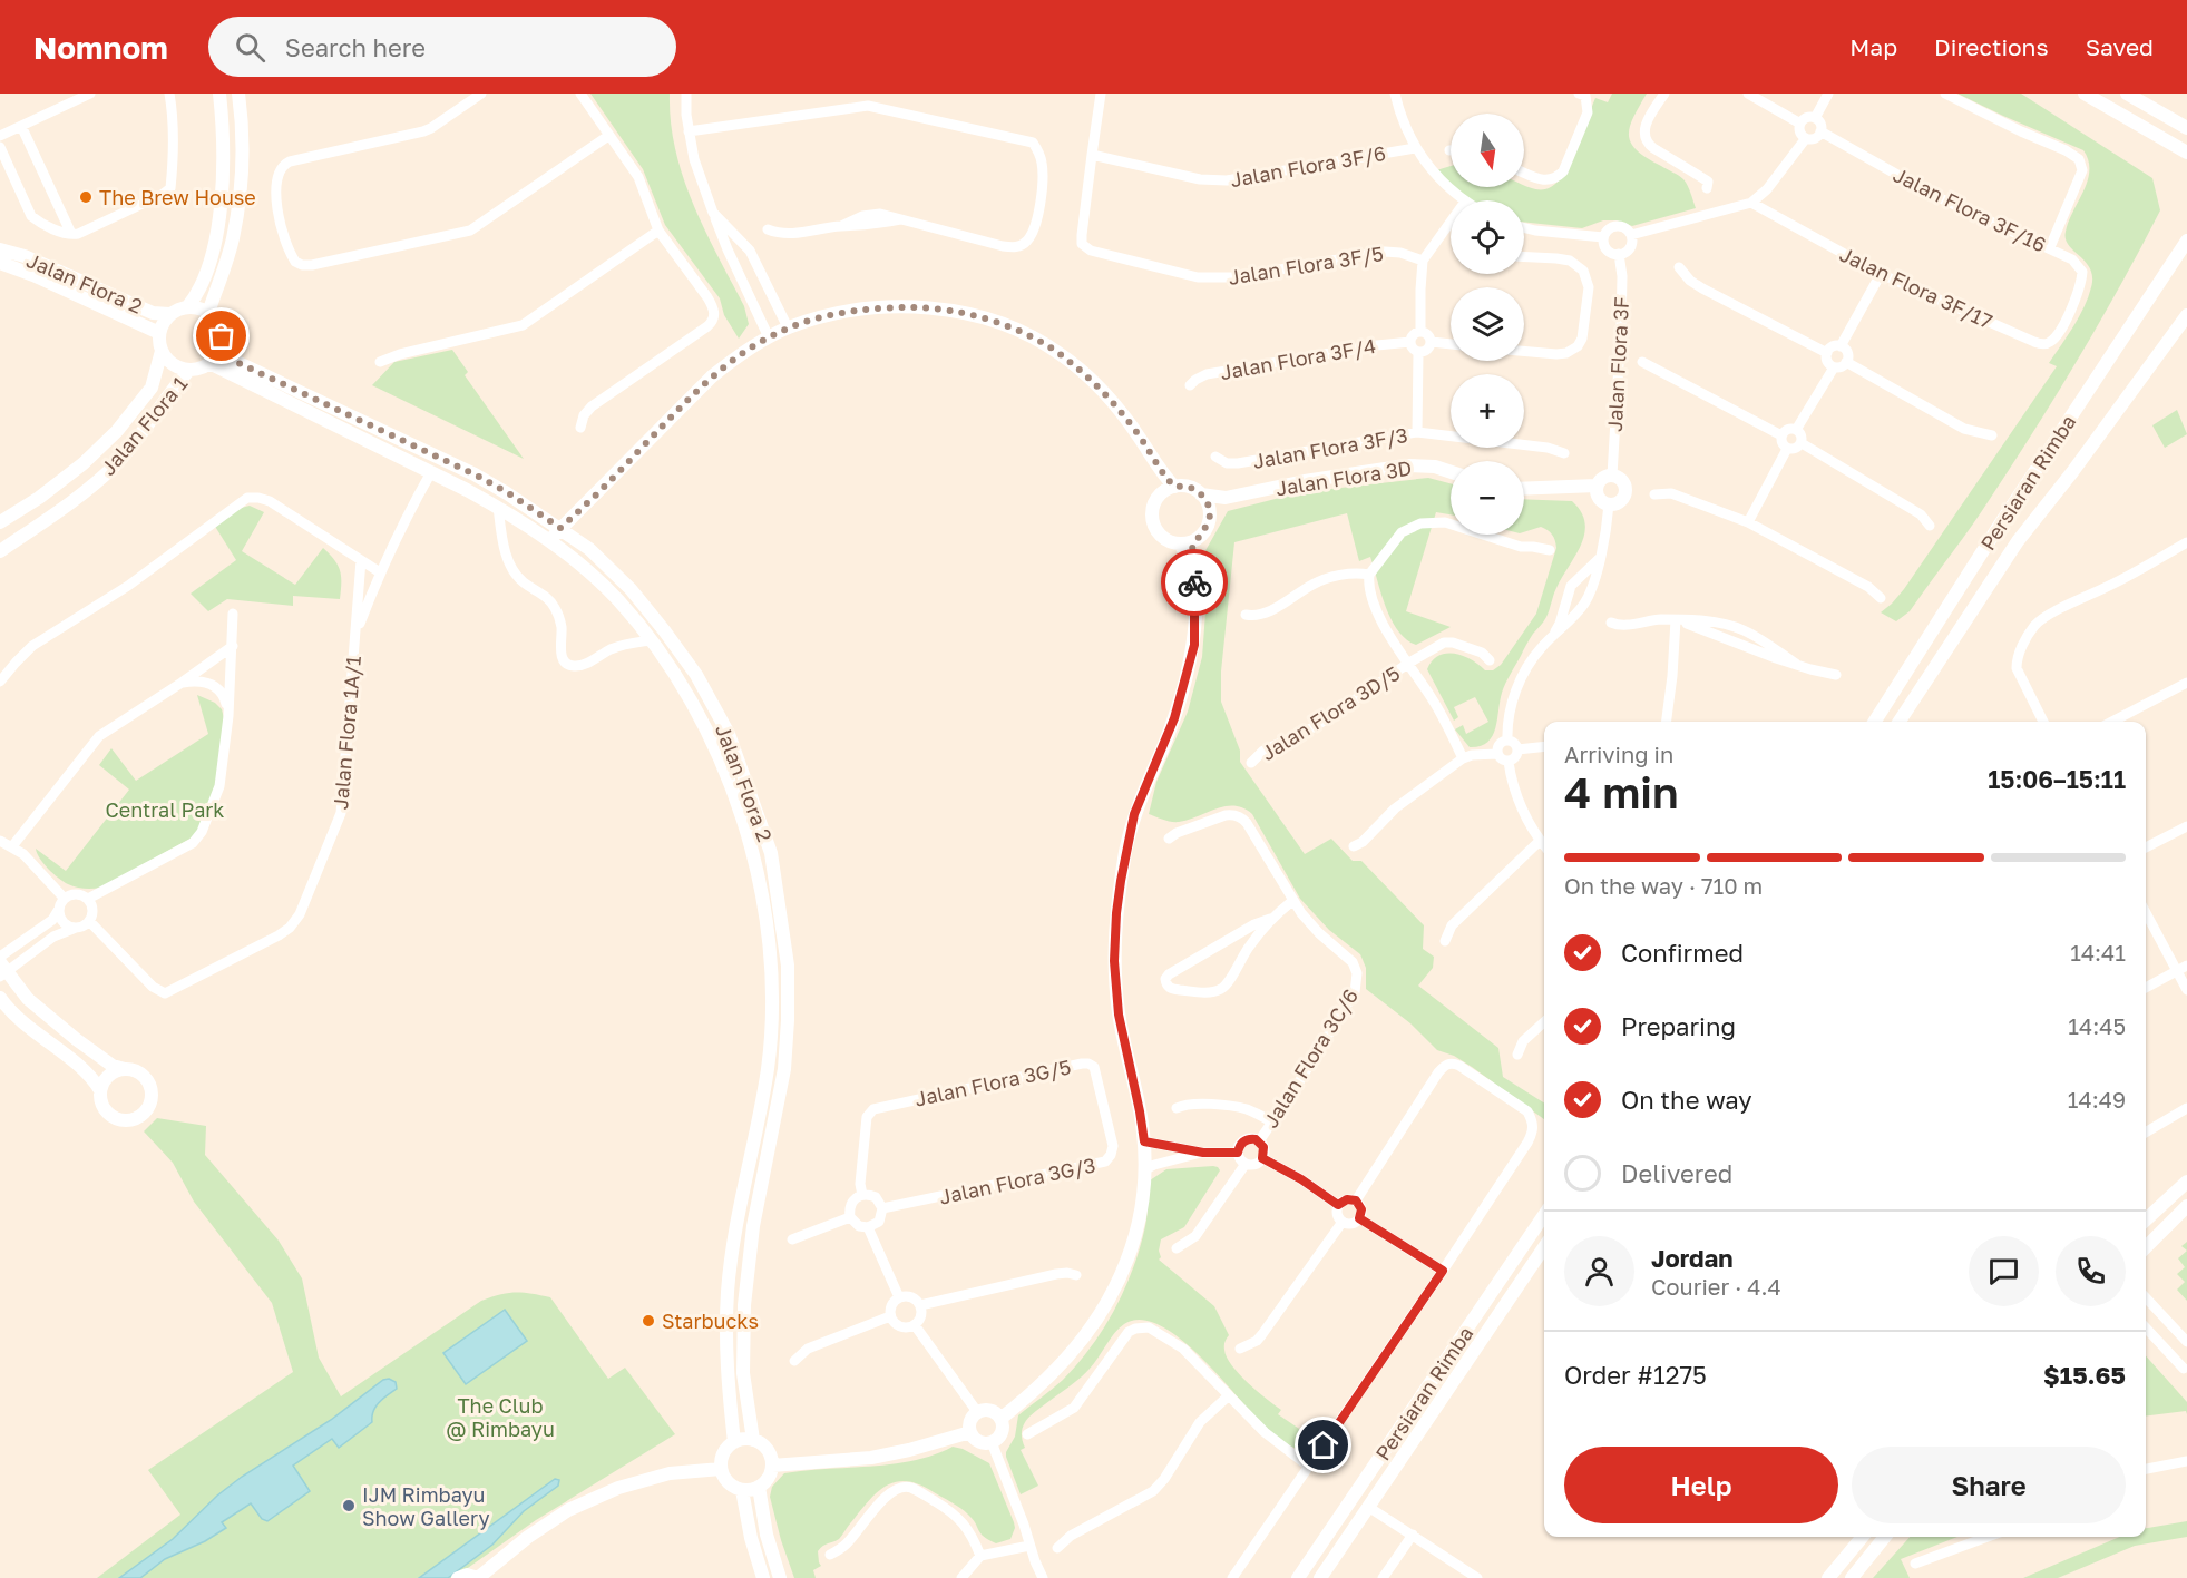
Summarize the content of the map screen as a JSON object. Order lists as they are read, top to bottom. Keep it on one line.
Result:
{"streets":{"street":["Jalan Flora 3F/6","Jalan Flora 3F/16","Jalan Flora 3F/5","Jalan Flora 2","Jalan Flora 3F/17","Jalan Flora 3F/4","Jalan Flora 3F","Jalan Flora 1","Jalan Flora 3F/3","Jalan Flora 3D","Persiaran Rimba","Jalan Flora 3D/5","Jalan Flora 1A/1","Jalan Flora 3C/6","Jalan Flora 3G/5","Jalan Flora 3G/3"]},"crossings":[["Jalan Flora 3F/6","Jalan Flora 3F/5"],["Jalan Flora 3F/16","Jalan Flora 3F/17"],["Jalan Flora 2","Jalan Flora 1"],["Jalan Flora 3G/5","Jalan Flora 3G/3"]],"parks":["Central Park","The Club @ Rimbayu"],"places":["The Brew House","Starbucks","IJM Rimbayu Show Gallery"],"north":"bottom","page":{"header":"Nomnom","search":"Search here","nav":["Map","Directions","Saved"],"map_buttons":["+","−"],"heading":["4 min","Arriving in","15:06–15:11"],"panel":["Jordan","Courier · 4.4","Order #1275","$15.65"],"bar":"On the way · 710 m","list":[["Confirmed","14:41"],["Preparing","14:45"],["On the way","14:49"],"Delivered"],"buttons":["Help","Share"]}}
